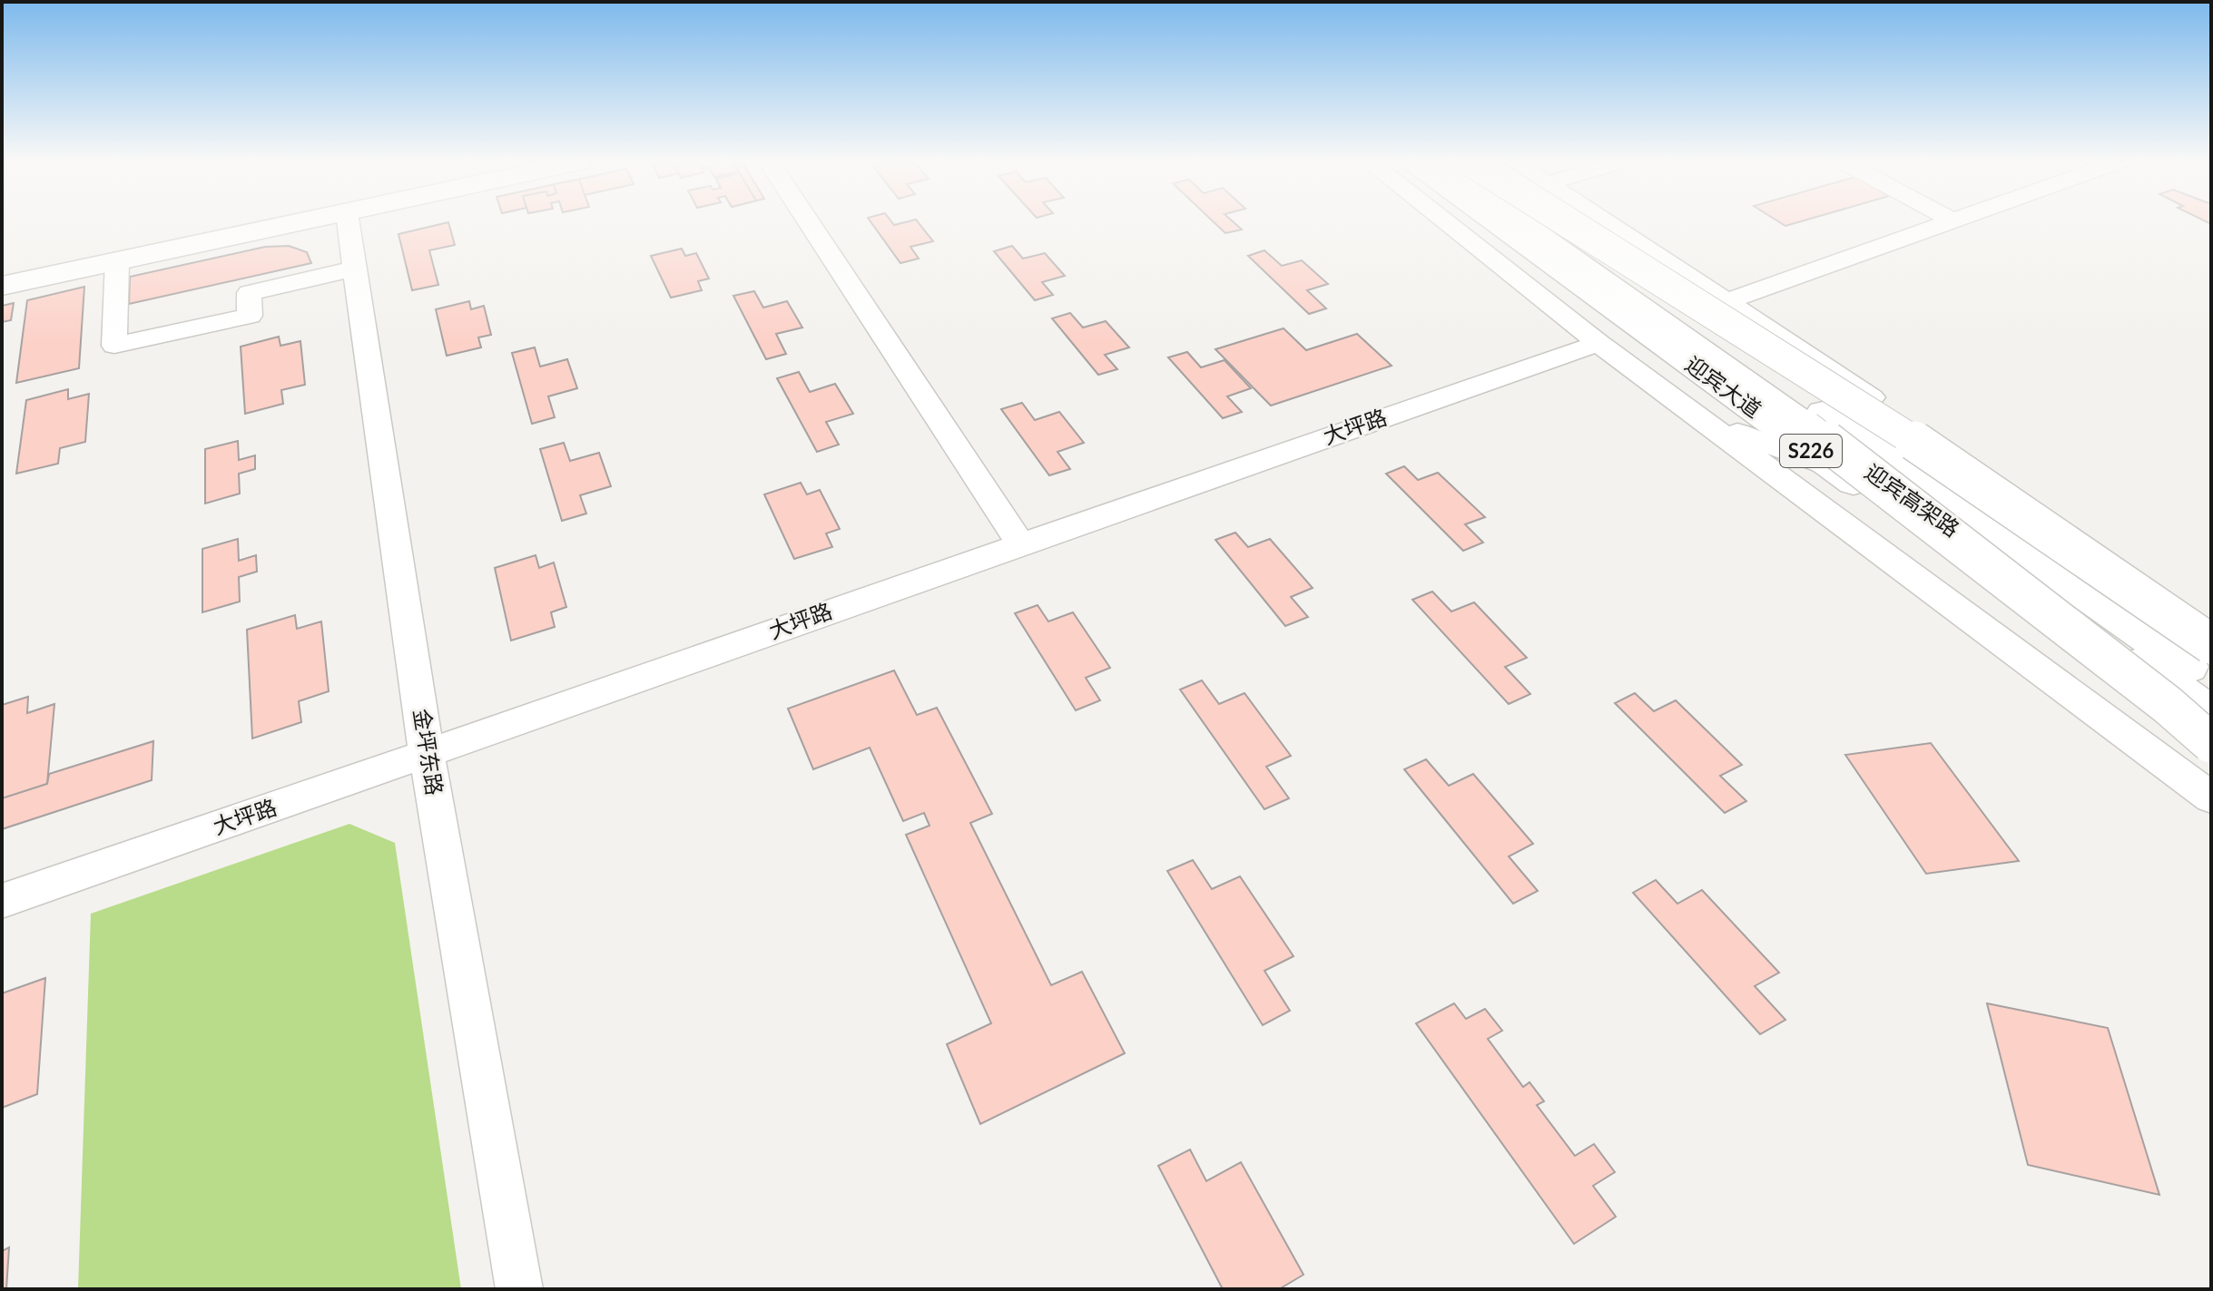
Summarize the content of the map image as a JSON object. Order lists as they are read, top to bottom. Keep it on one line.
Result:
{"streets":{"main road":["迎宾大道","S226","迎宾高架路"],"street":["大坪路","金坪东路"]},"crossings":[["大坪路","金坪东路"]]}
